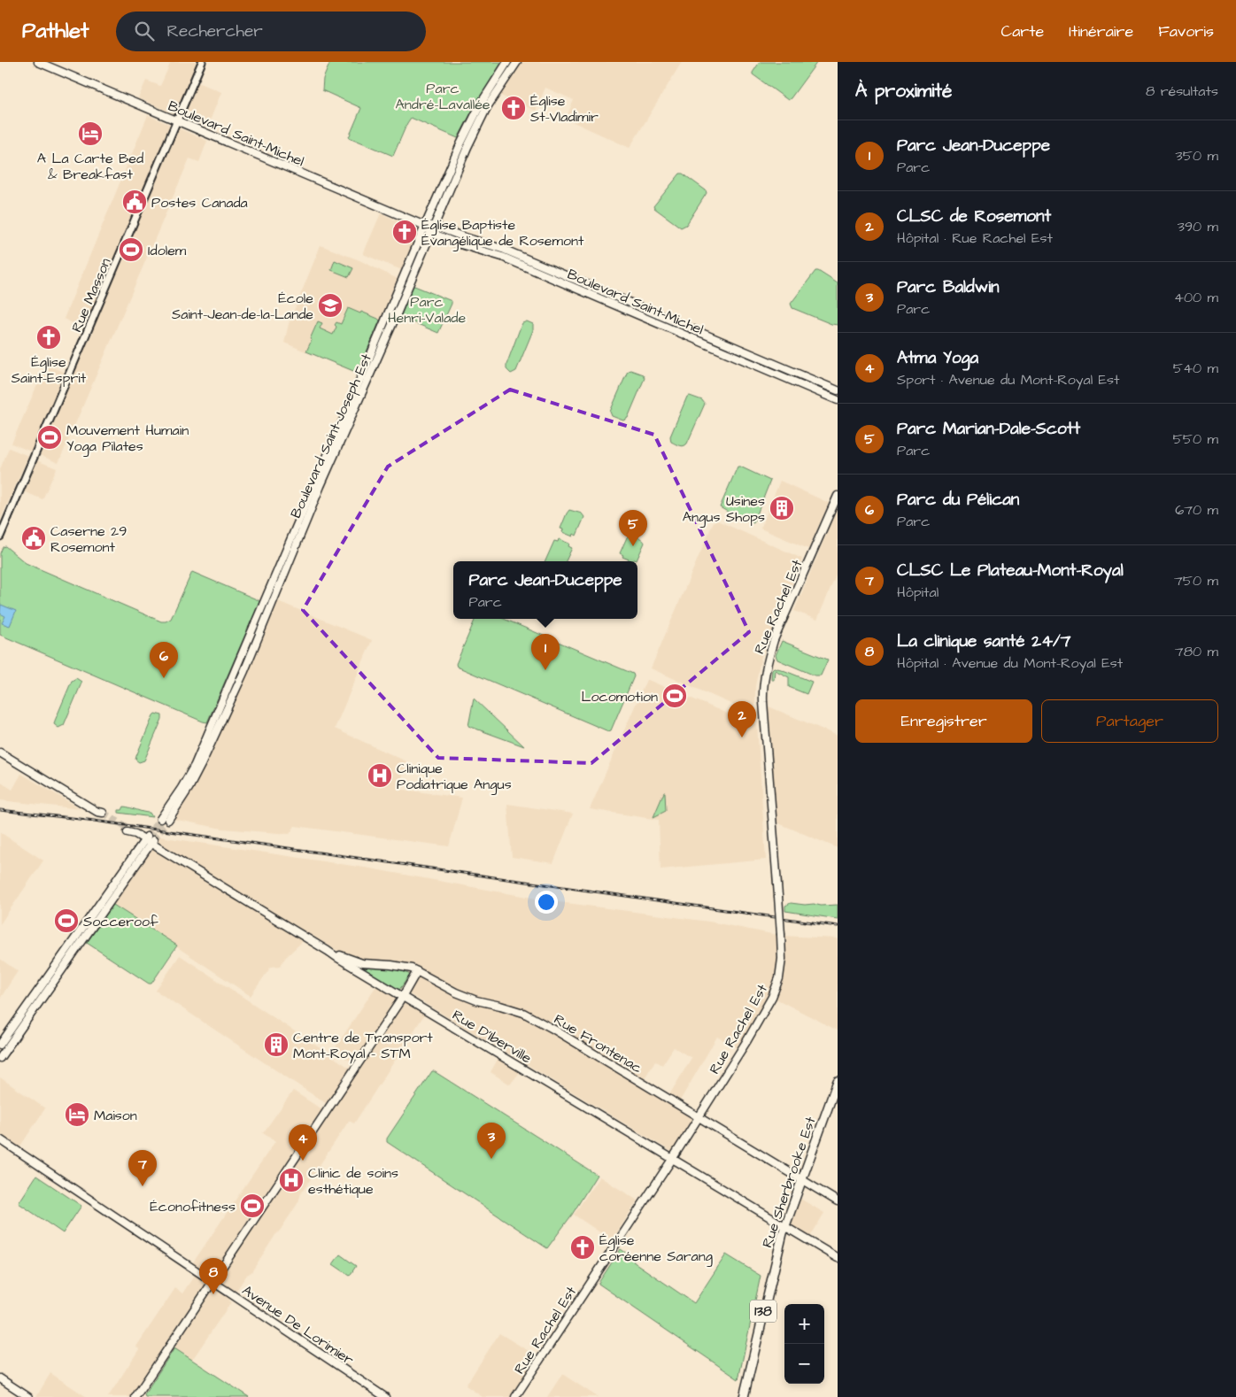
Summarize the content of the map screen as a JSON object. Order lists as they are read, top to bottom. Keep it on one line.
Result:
{"streets":{"main road":["Boulevard Saint-Michel","Boulevard Saint-Joseph Est","Rue Rachel Est","Rue D'Iberville","Rue Frontenac","Rue Sherbrooke Est","138","Avenue De Lorimier"],"street":["Rue Masson"]},"crossings":[["Boulevard Saint-Michel","Rue Masson"],["Boulevard Saint-Michel","Boulevard Saint-Joseph Est"],["Rue Rachel Est","Rue D'Iberville"],["Rue Rachel Est","Rue Frontenac"],["Rue D'Iberville","Rue Frontenac"],["Rue D'Iberville","Rue Sherbrooke Est"],["Rue Frontenac","Rue Sherbrooke Est"]],"parks":["Parc André-Lavallée","Parc Henri-Valade"],"places":{"church":["Église St-Vladimir","Église Baptiste Évangélique de Rosemont","Église Saint-Esprit","Église coréenne Sarang"],"hotel":["A La Carte Bed & Breakfast","Maison"],"public building":["Postes Canada","Caserne 29 Rosemont"],"sports":["Idolem","Mouvement Humain Yoga Pilates","Locomotion","Socceroof","Éconofitness"],"school or university":["École Saint-Jean-de-la-Lande"],"building":["Usines Angus Shops","Centre de Transport Mont-Royal - STM"],"hospital":["Clinique Podiatrique Angus","Clinic de soins esthétique"]},"page":{"header":"Pathlet","search":"Rechercher","nav":["Carte","Itinéraire","Favoris"],"heading":["À proximité","8 résultats"],"list":[{"mark":"1","name":"Parc Jean-Duceppe","note":"Parc","value":"350 m"},{"mark":"2","name":"CLSC de Rosemont","note":"Hôpital · Rue Rachel Est","value":"390 m"},{"mark":"3","name":"Parc Baldwin","note":"Parc","value":"400 m"},{"mark":"4","name":"Atma Yoga","note":"Sport · Avenue du Mont-Royal Est","value":"540 m"},{"mark":"5","name":"Parc Marian-Dale-Scott","note":"Parc","value":"550 m"},{"mark":"6","name":"Parc du Pélican","note":"Parc","value":"670 m"},{"mark":"7","name":"CLSC Le Plateau-Mont-Royal","note":"Hôpital","value":"750 m"},{"mark":"8","name":"La clinique santé 24/7","note":"Hôpital · Avenue du Mont-Royal Est","value":"780 m"}],"pins":["5","1","6","2","3","4","7","8"],"popup":["Parc Jean-Duceppe","Parc"],"buttons":["Enregistrer","Partager"],"map_buttons":["+","−"]}}
